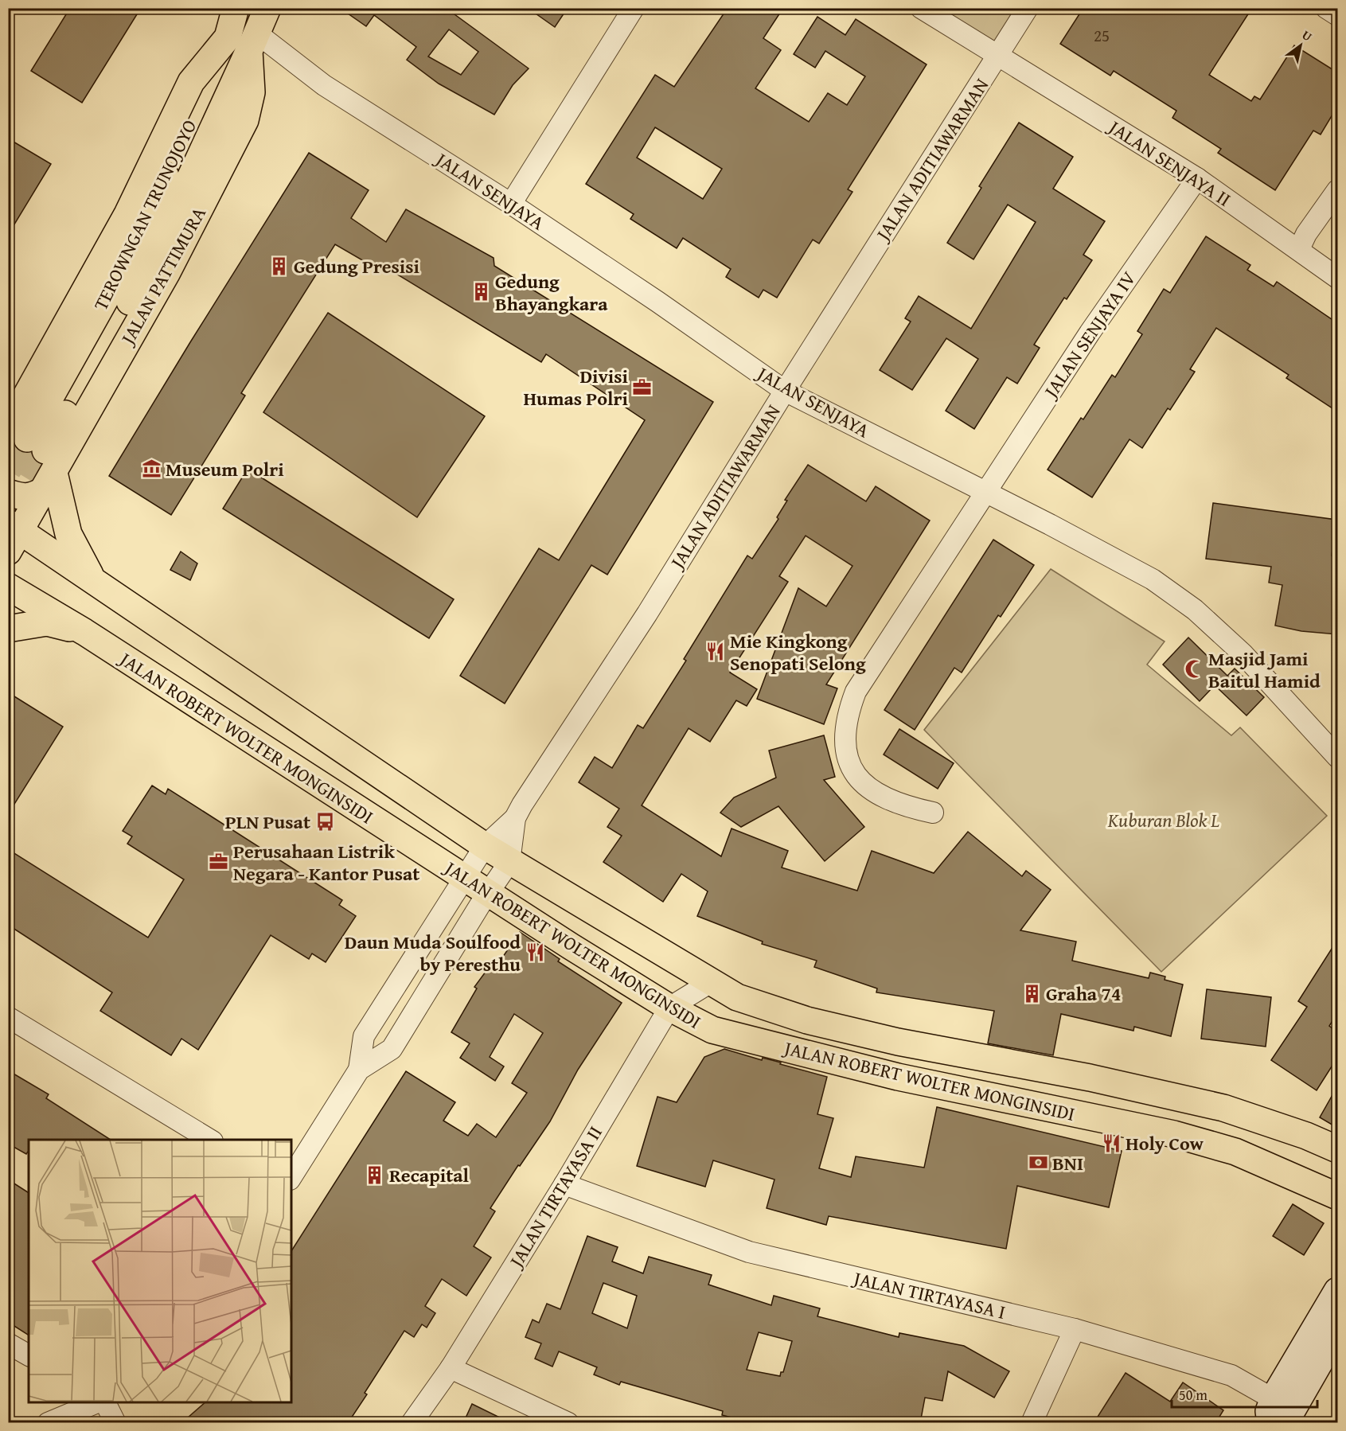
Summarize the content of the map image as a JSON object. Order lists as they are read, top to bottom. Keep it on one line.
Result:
{"streets":{"main road":["JALAN PATTIMURA","JALAN ROBERT WOLTER MONGINSIDI"],"street":["JALAN ADITIAWARMAN","JALAN SENJAYA II","JALAN SENJAYA","JALAN SENJAYA IV","JALAN TIRTAYASA II","JALAN TIRTAYASA I"]},"crossings":[["JALAN ADITIAWARMAN","JALAN SENJAYA II"],["JALAN ADITIAWARMAN","JALAN SENJAYA"],["JALAN ADITIAWARMAN","JALAN ROBERT WOLTER MONGINSIDI"],["JALAN SENJAYA II","JALAN SENJAYA IV"],["JALAN SENJAYA","JALAN PATTIMURA"],["JALAN SENJAYA","JALAN SENJAYA IV"],["JALAN PATTIMURA","JALAN ROBERT WOLTER MONGINSIDI"],["JALAN ROBERT WOLTER MONGINSIDI","JALAN TIRTAYASA II"],["JALAN TIRTAYASA II","JALAN TIRTAYASA I"]],"parks":["Kuburan Blok L"],"places":{"building":["Gedung Presisi","Gedung Bhayangkara","Graha 74","Recapital"],"office":["Divisi Humas Polri","Perusahaan Listrik Negara - Kantor Pusat"],"museum":["Museum Polri"],"restaurant":["Mie Kingkong Senopati Selong","Daun Muda Soulfood by Peresthu","Holy Cow"],"mosque":["Masjid Jami Baitul Hamid"],"bus stop":["PLN Pusat"],"bank":["BNI"]},"house_numbers":["25"],"scale_bar":"50 m","north":"top right"}
